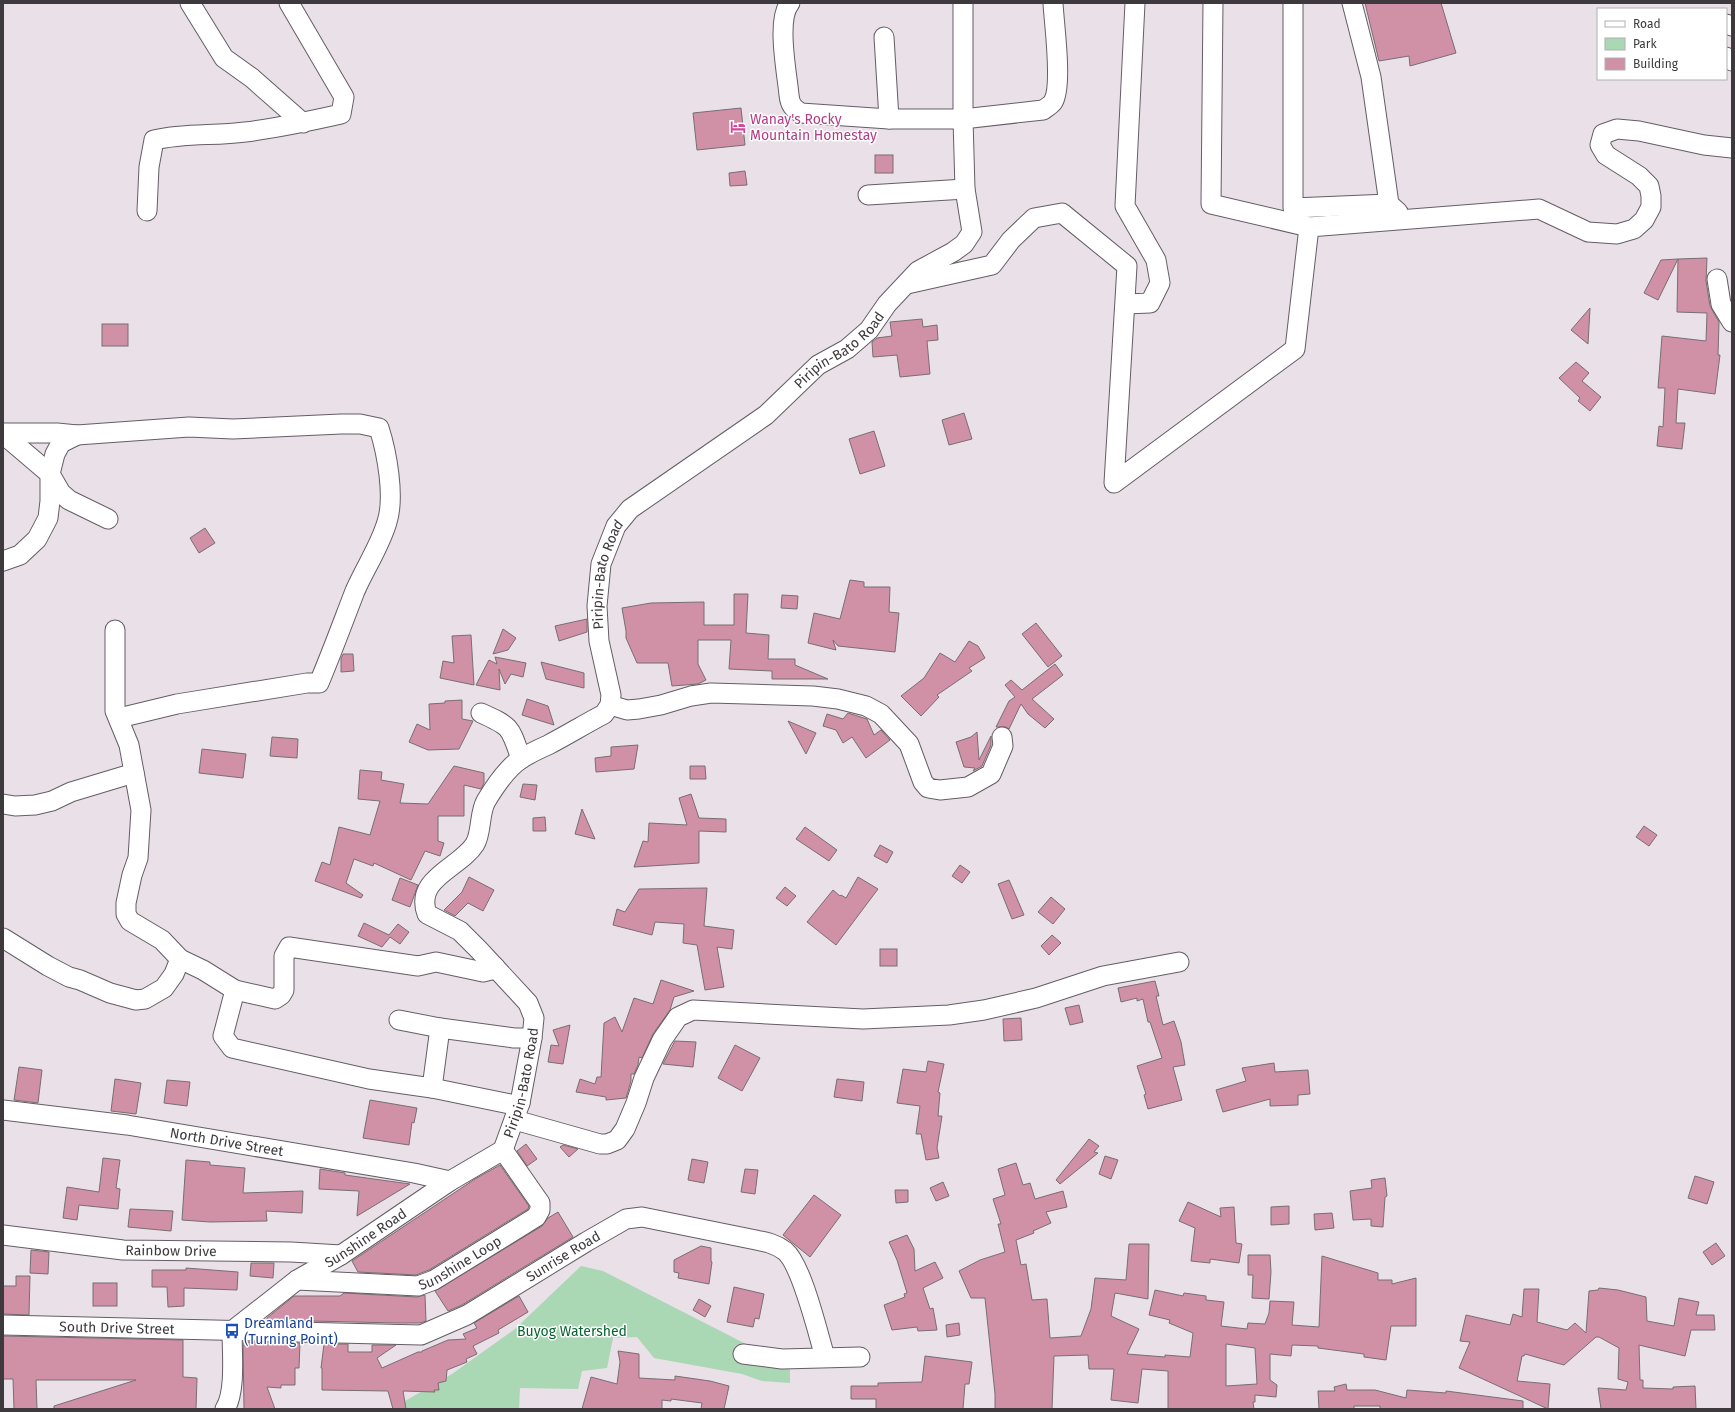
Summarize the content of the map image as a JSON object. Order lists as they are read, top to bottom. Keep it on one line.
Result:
{"streets":{"street":["Piripin-Bato Road","North Drive Street","Sunshine Road","Rainbow Drive","Sunrise Road","Sunshine Loop","South Drive Street"]},"crossings":[["Piripin-Bato Road","Sunshine Road"],["Piripin-Bato Road","Sunshine Loop"],["North Drive Street","Sunshine Road"],["Sunshine Road","Rainbow Drive"],["Sunshine Road","Sunrise Road"],["Sunshine Road","Sunshine Loop"],["Sunshine Road","South Drive Street"],["Sunrise Road","South Drive Street"]],"parks":["Buyog Watershed"],"places":{"hotel":["Wanay's Rocky Mountain Homestay"],"bus stop":["Dreamland (Turning Point)"]},"legend":["Road","Park","Building"]}
